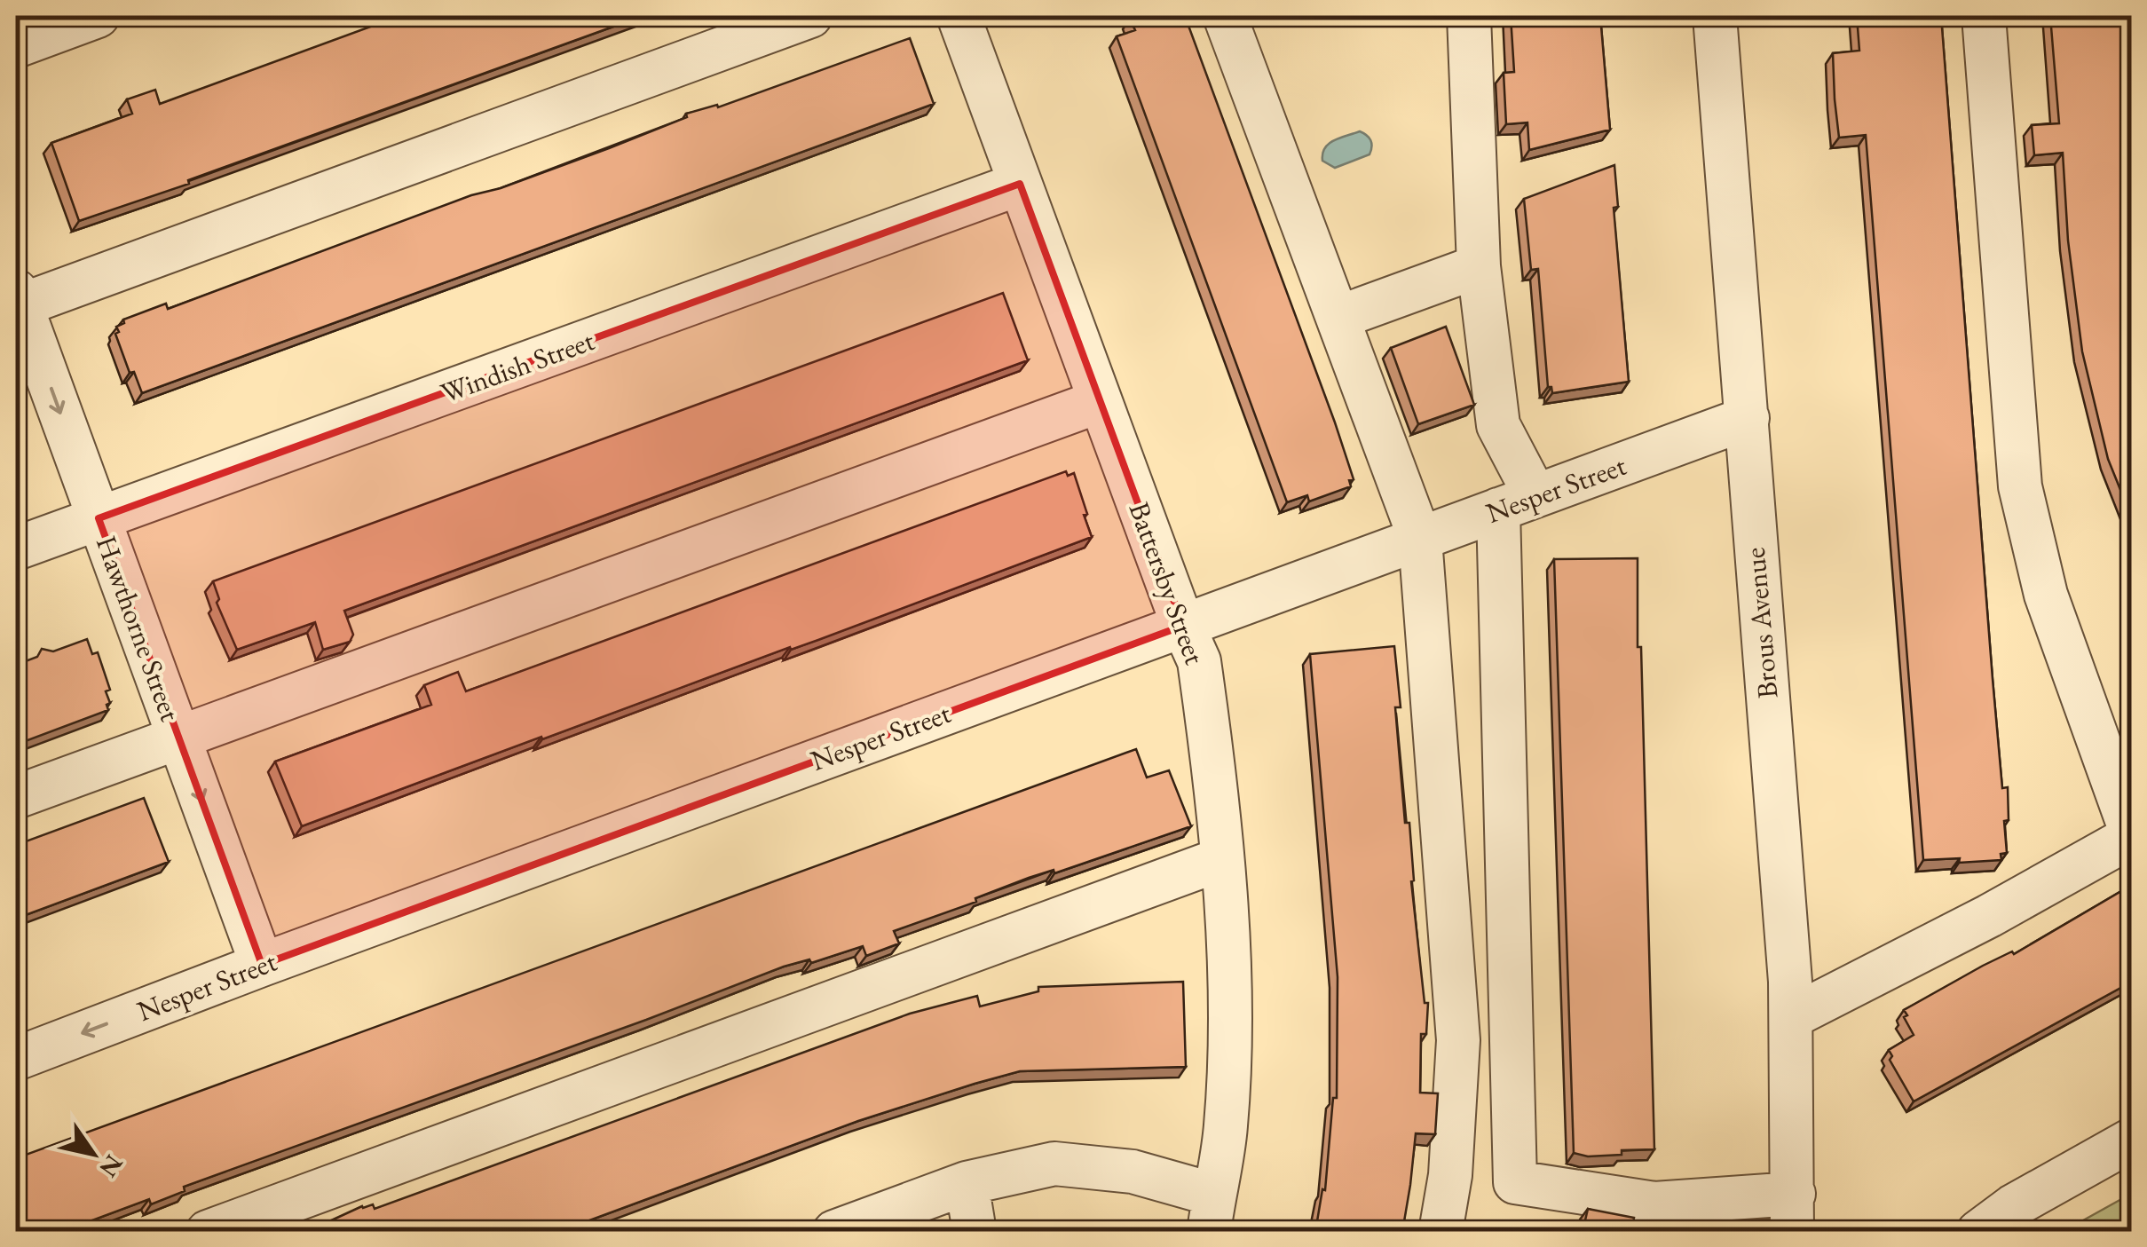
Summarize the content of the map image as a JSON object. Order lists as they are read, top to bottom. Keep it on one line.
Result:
{"streets":{"street":["Windish Street","Nesper Street","Battersby Street","Brous Avenue","Hawthorne Street"]},"crossings":[["Windish Street","Battersby Street"],["Windish Street","Hawthorne Street"],["Nesper Street","Battersby Street"],["Nesper Street","Brous Avenue"],["Nesper Street","Hawthorne Street"]],"one_way":["Hawthorne Street"],"north":"bottom right"}
